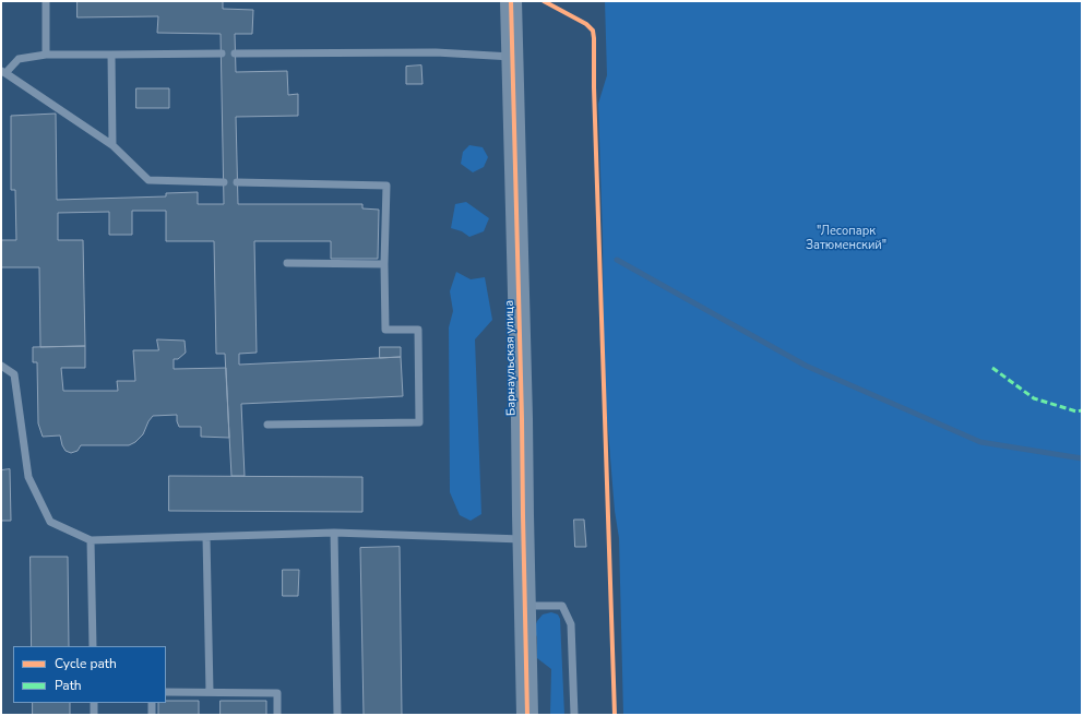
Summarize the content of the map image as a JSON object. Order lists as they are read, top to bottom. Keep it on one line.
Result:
{"streets":{"street":["Барнаульская улица"]},"parks":["\"Лесопарк Затюменский\""],"legend":["Cycle path","Path"]}
